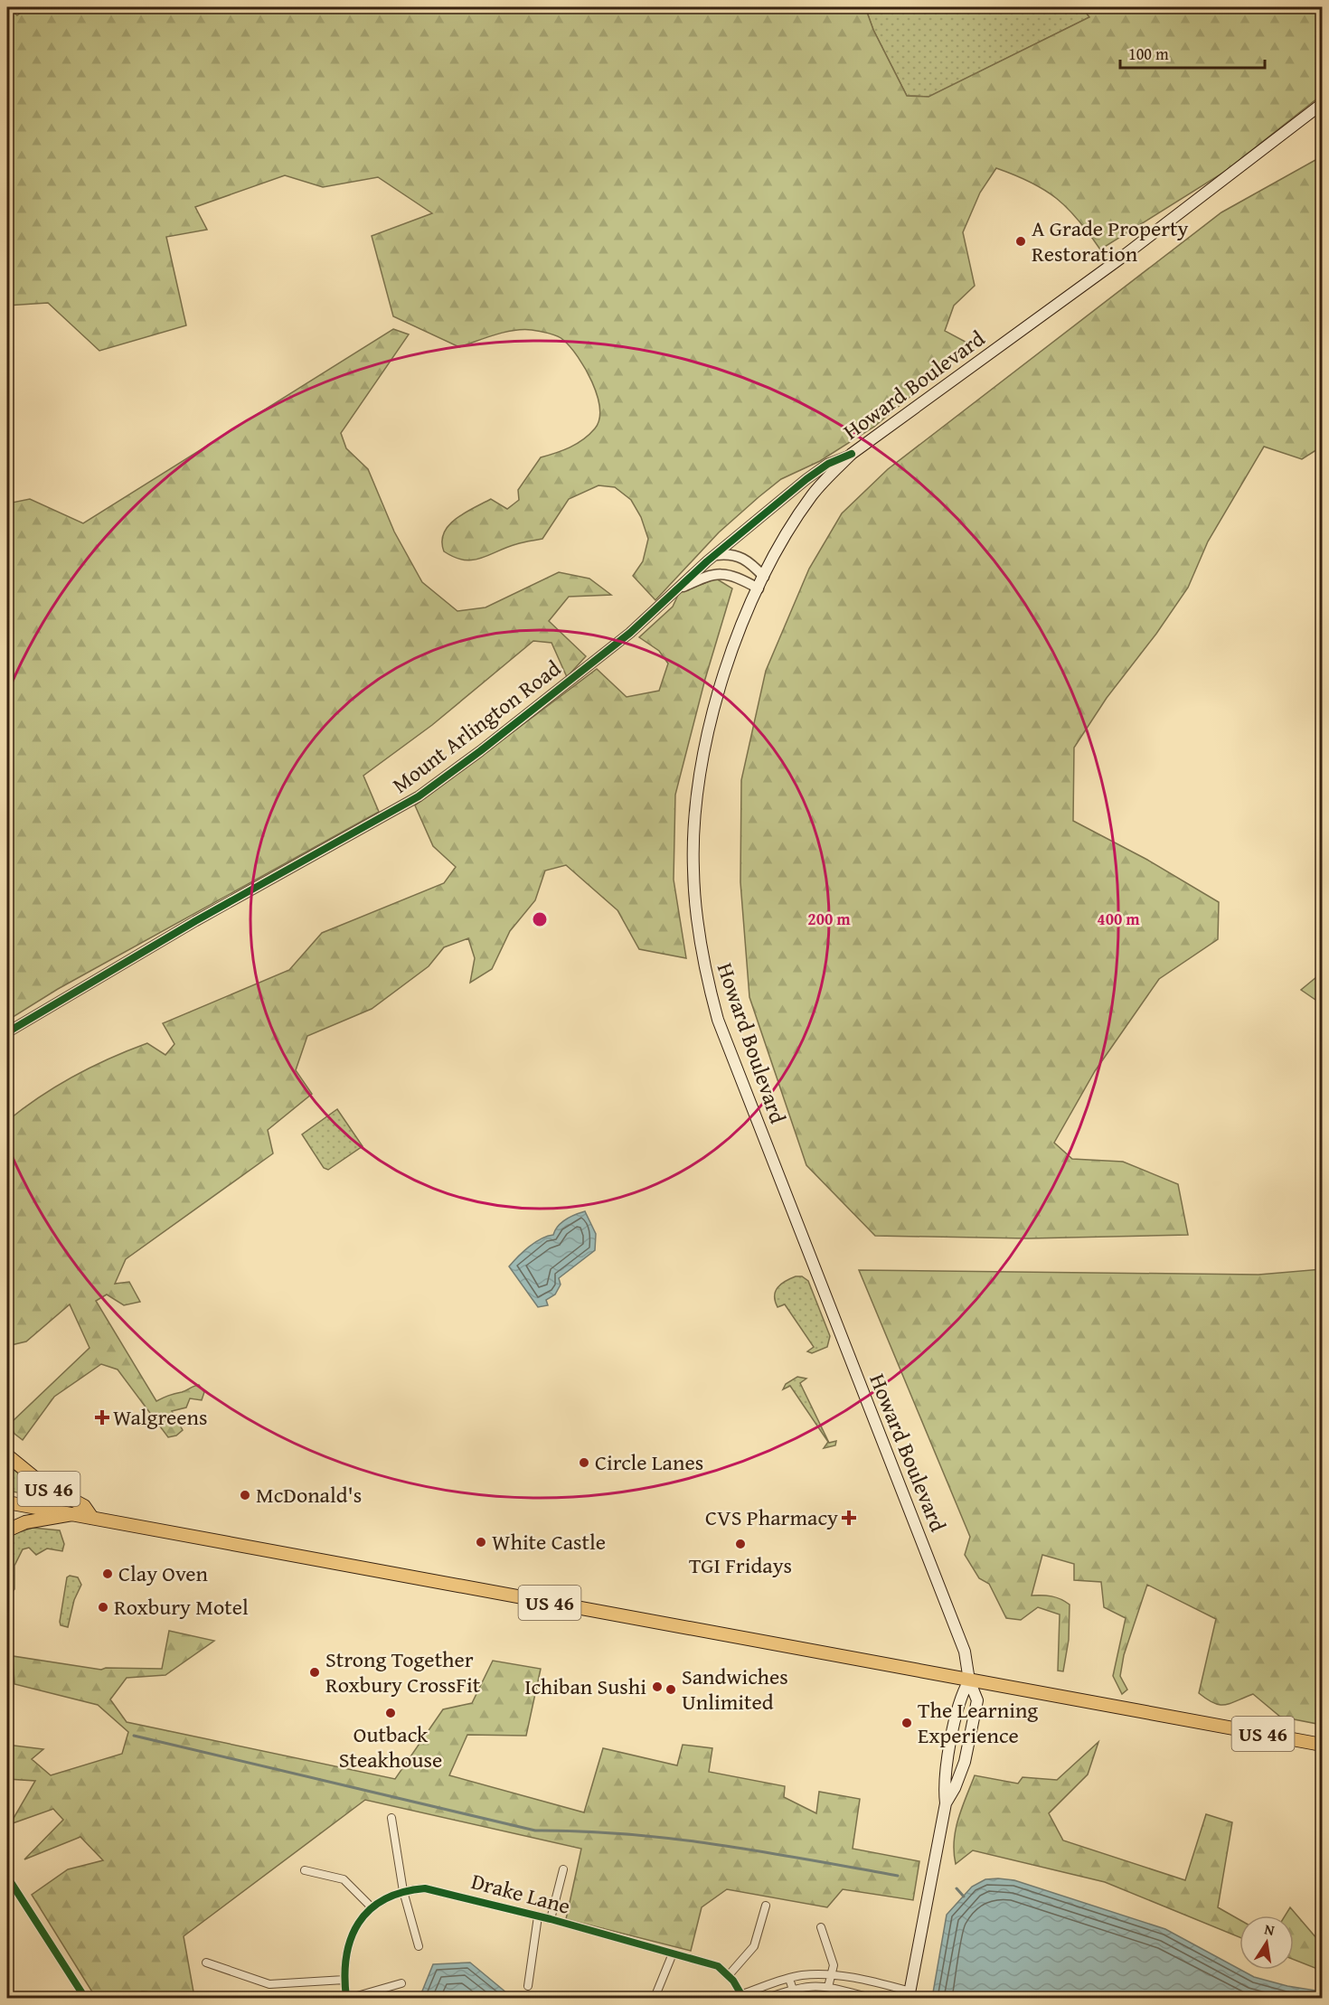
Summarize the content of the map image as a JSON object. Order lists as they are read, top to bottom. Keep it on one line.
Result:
{"streets":{"main road":["Howard Boulevard","US 46"],"street":["Mount Arlington Road","Drake Lane"]},"crossings":[["Howard Boulevard","Mount Arlington Road"],["Howard Boulevard","US 46"]],"places":{"other":["A Grade Property Restoration","Circle Lanes","McDonald's","White Castle","TGI Fridays","Clay Oven","Roxbury Motel","Strong Together Roxbury CrossFit","Ichiban Sushi","Sandwiches Unlimited","Outback Steakhouse","The Learning Experience"],"health":["Walgreens","CVS Pharmacy"]},"scale_bar":"100 m","north":"top","rings":["200 m","400 m"]}
